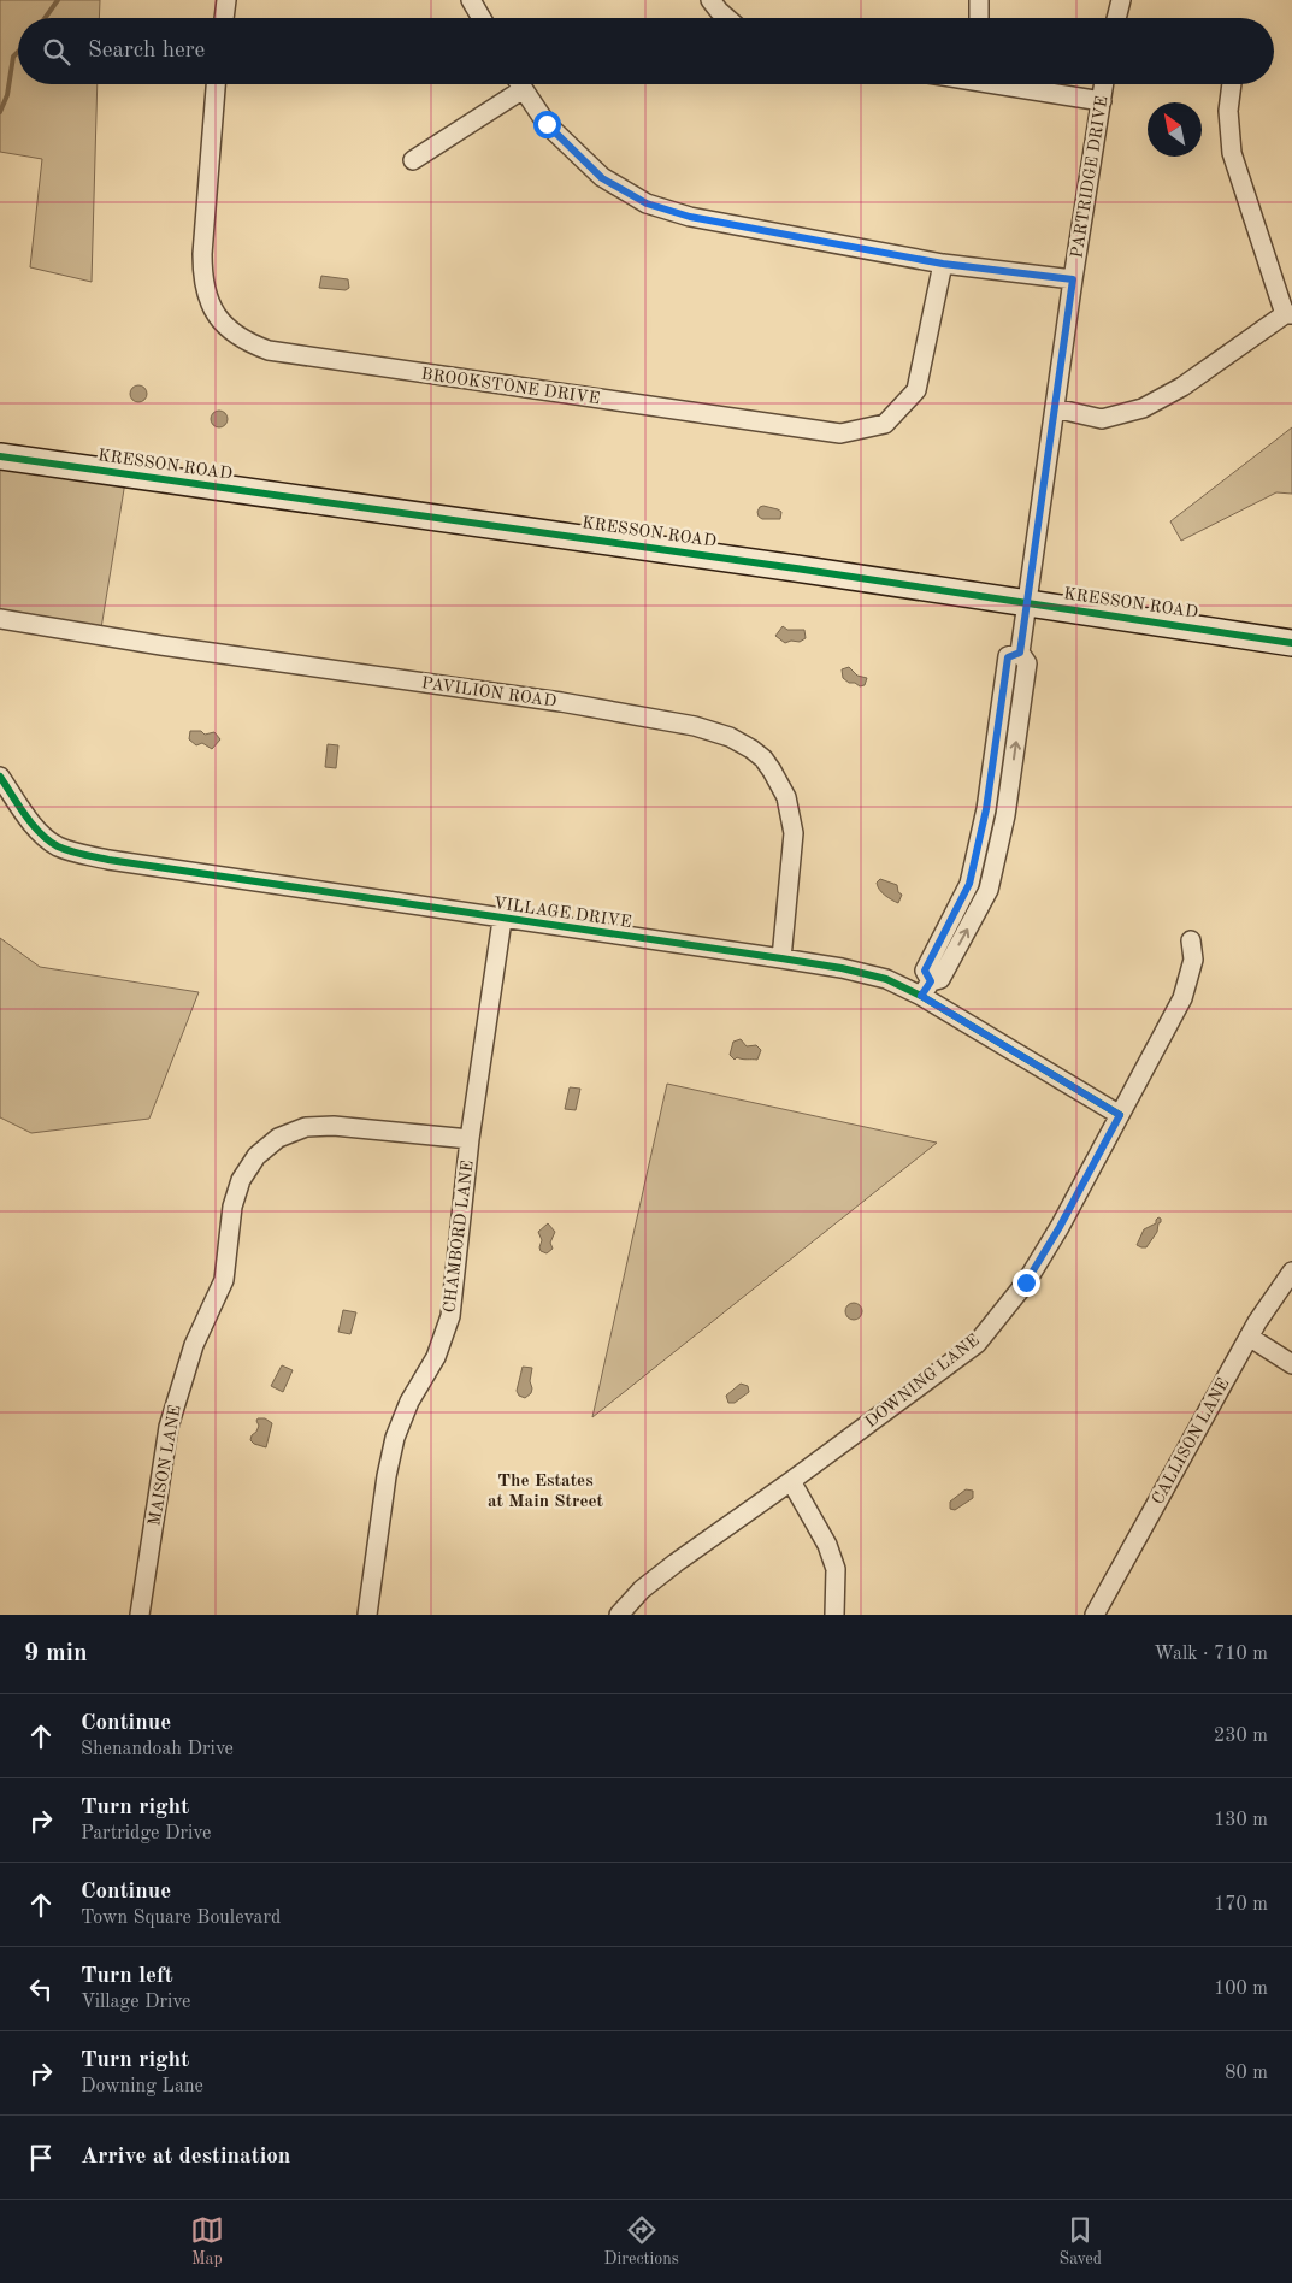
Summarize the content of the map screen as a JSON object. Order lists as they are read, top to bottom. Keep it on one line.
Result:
{"streets":{"main road":["KRESSON ROAD"],"street":["PARTRIDGE DRIVE","BROOKSTONE DRIVE","PAVILION ROAD","VILLAGE DRIVE","CHAMBORD LANE","DOWNING LANE","CALLISON LANE","MAISON LANE"]},"crossings":[["PARTRIDGE DRIVE","KRESSON ROAD"],["PARTRIDGE DRIVE","VILLAGE DRIVE"],["PAVILION ROAD","VILLAGE DRIVE"],["VILLAGE DRIVE","CHAMBORD LANE"],["VILLAGE DRIVE","DOWNING LANE"],["CHAMBORD LANE","MAISON LANE"]],"districts":["The Estates at Main Street"],"north":"top left","page":{"search":"Search here","heading":["9 min","Walk · 710 m"],"list":[["Continue","Shenandoah Drive","230 m"],["Turn right","Partridge Drive","130 m"],["Continue","Town Square Boulevard","170 m"],["Turn left","Village Drive","100 m"],["Turn right","Downing Lane","80 m"],"Arrive at destination"],"nav":["Map","Directions","Saved"]}}
